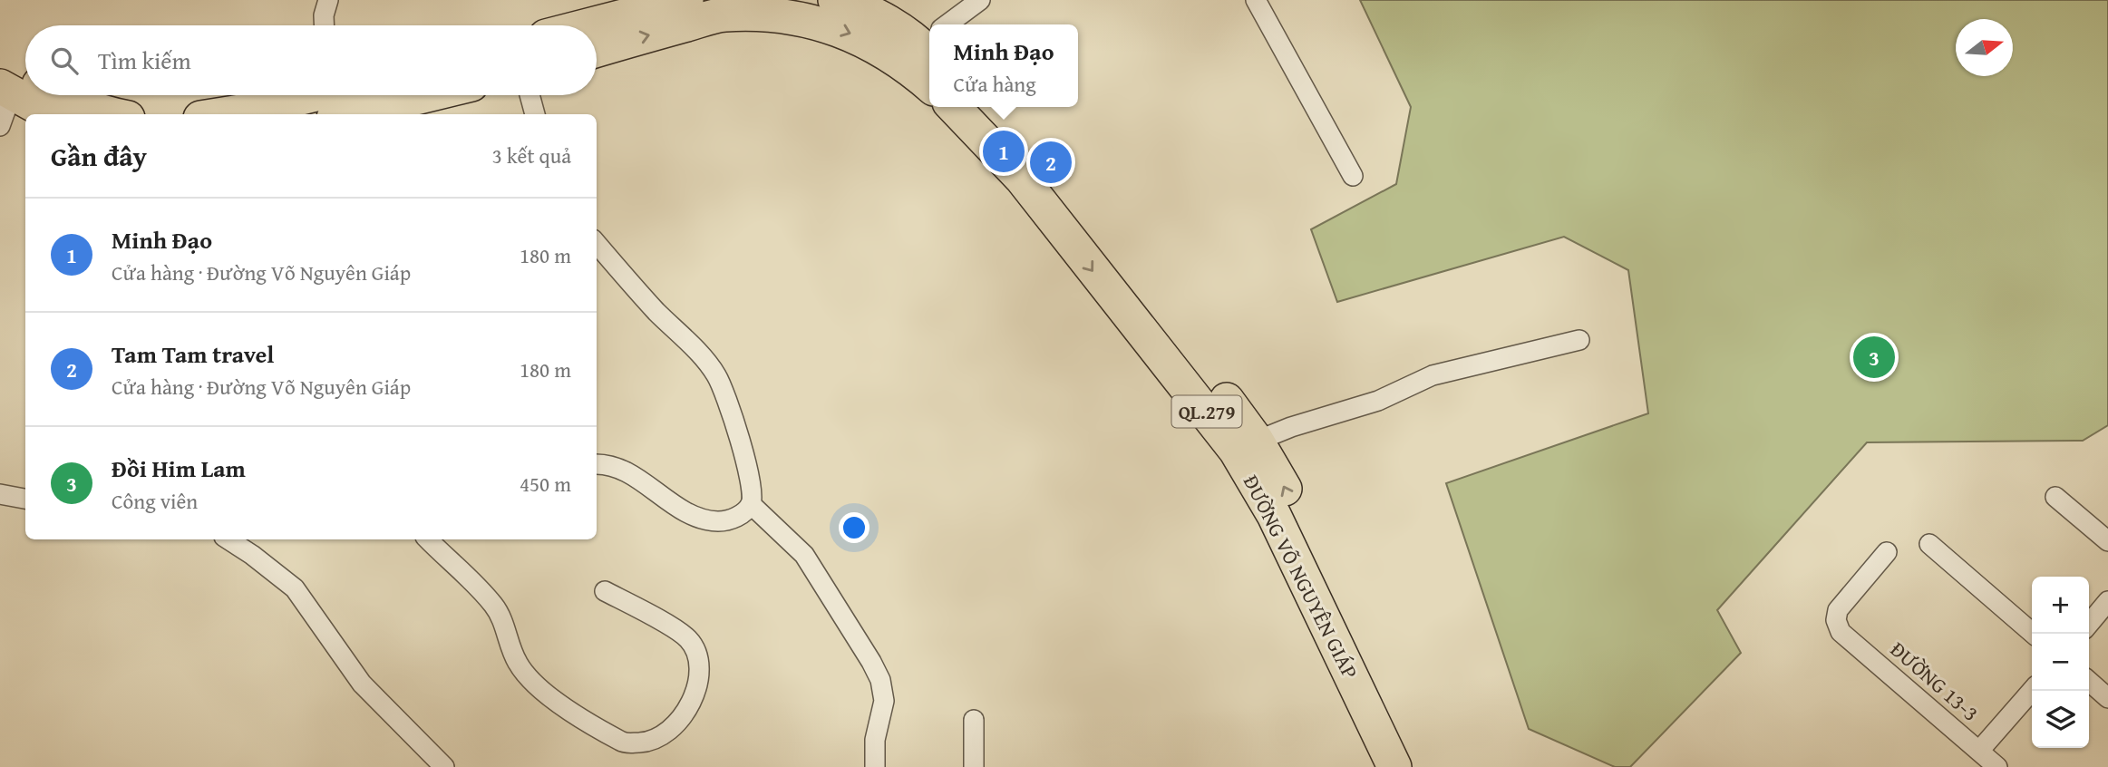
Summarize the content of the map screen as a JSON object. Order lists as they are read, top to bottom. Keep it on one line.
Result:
{"streets":{"highway":["QL.279","ĐƯỜNG VÕ NGUYÊN GIÁP"],"street":["ĐƯỜNG 13-3"]},"north":"right","page":{"popup":["Minh Đạo","Cửa hàng"],"search":"Tìm kiếm","heading":["Gần đây","3 kết quả"],"pins":["1","2","3"],"list":[{"mark":"1","name":"Minh Đạo","note":"Cửa hàng · Đường Võ Nguyên Giáp","value":"180 m"},{"mark":"2","name":"Tam Tam travel","note":"Cửa hàng · Đường Võ Nguyên Giáp","value":"180 m"},{"mark":"3","name":"Đồi Him Lam","note":"Công viên","value":"450 m"}],"map_buttons":["+","−"]}}
